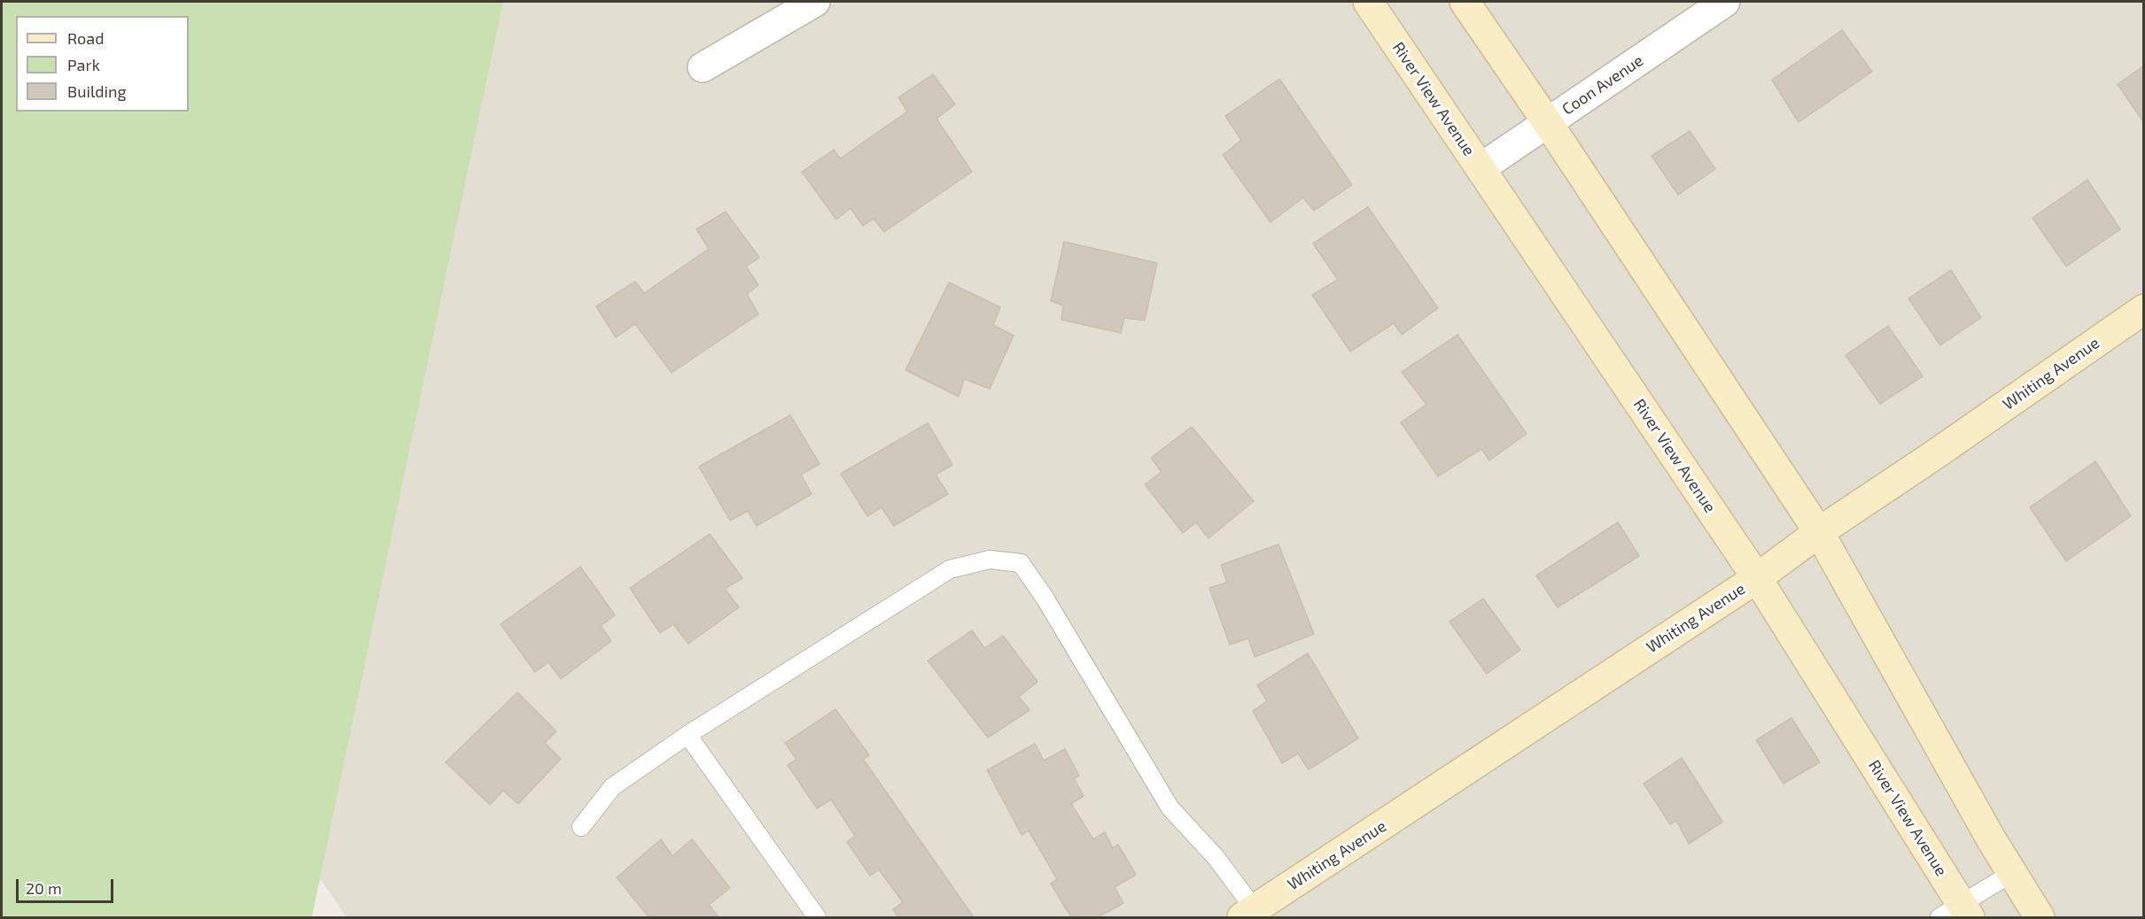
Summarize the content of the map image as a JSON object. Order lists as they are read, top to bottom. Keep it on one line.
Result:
{"streets":{"main road":["River View Avenue","Whiting Avenue"],"street":["Coon Avenue"]},"crossings":[["Coon Avenue","River View Avenue"],["River View Avenue","Whiting Avenue"]],"legend":["Road","Park","Building"],"scale_bar":"20 m"}
